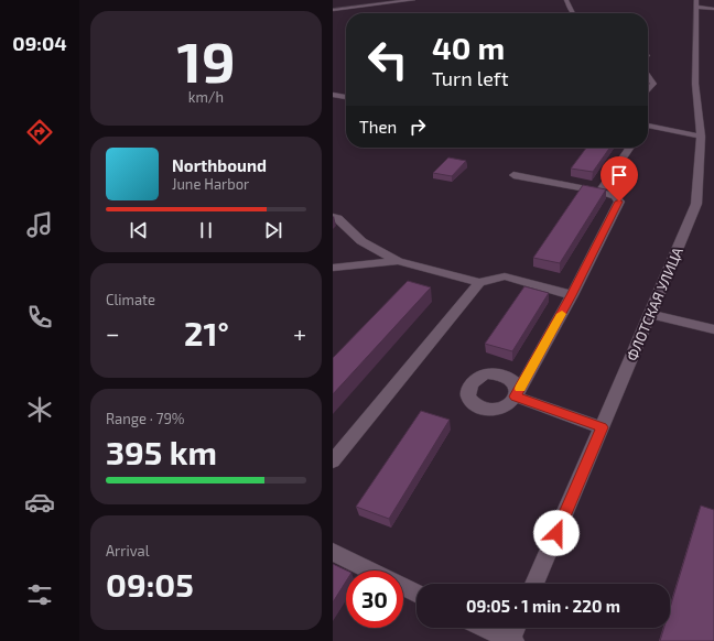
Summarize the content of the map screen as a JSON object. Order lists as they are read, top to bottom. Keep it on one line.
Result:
{"streets":{"street":["ФЛОТСКАЯ УЛИЦА"]},"page":{"tabs":"09:04","tile":[["19","km/h"],"Climate",["Range · 79%","395 km"],["Arrival","09:05"]],"turn":["40 m","Turn left"],"then":"Then","song":["Northbound","June Harbor"],"heat":["−","21°","+"],"limit":"30","trip":"09:05 · 1 min · 220 m"}}
